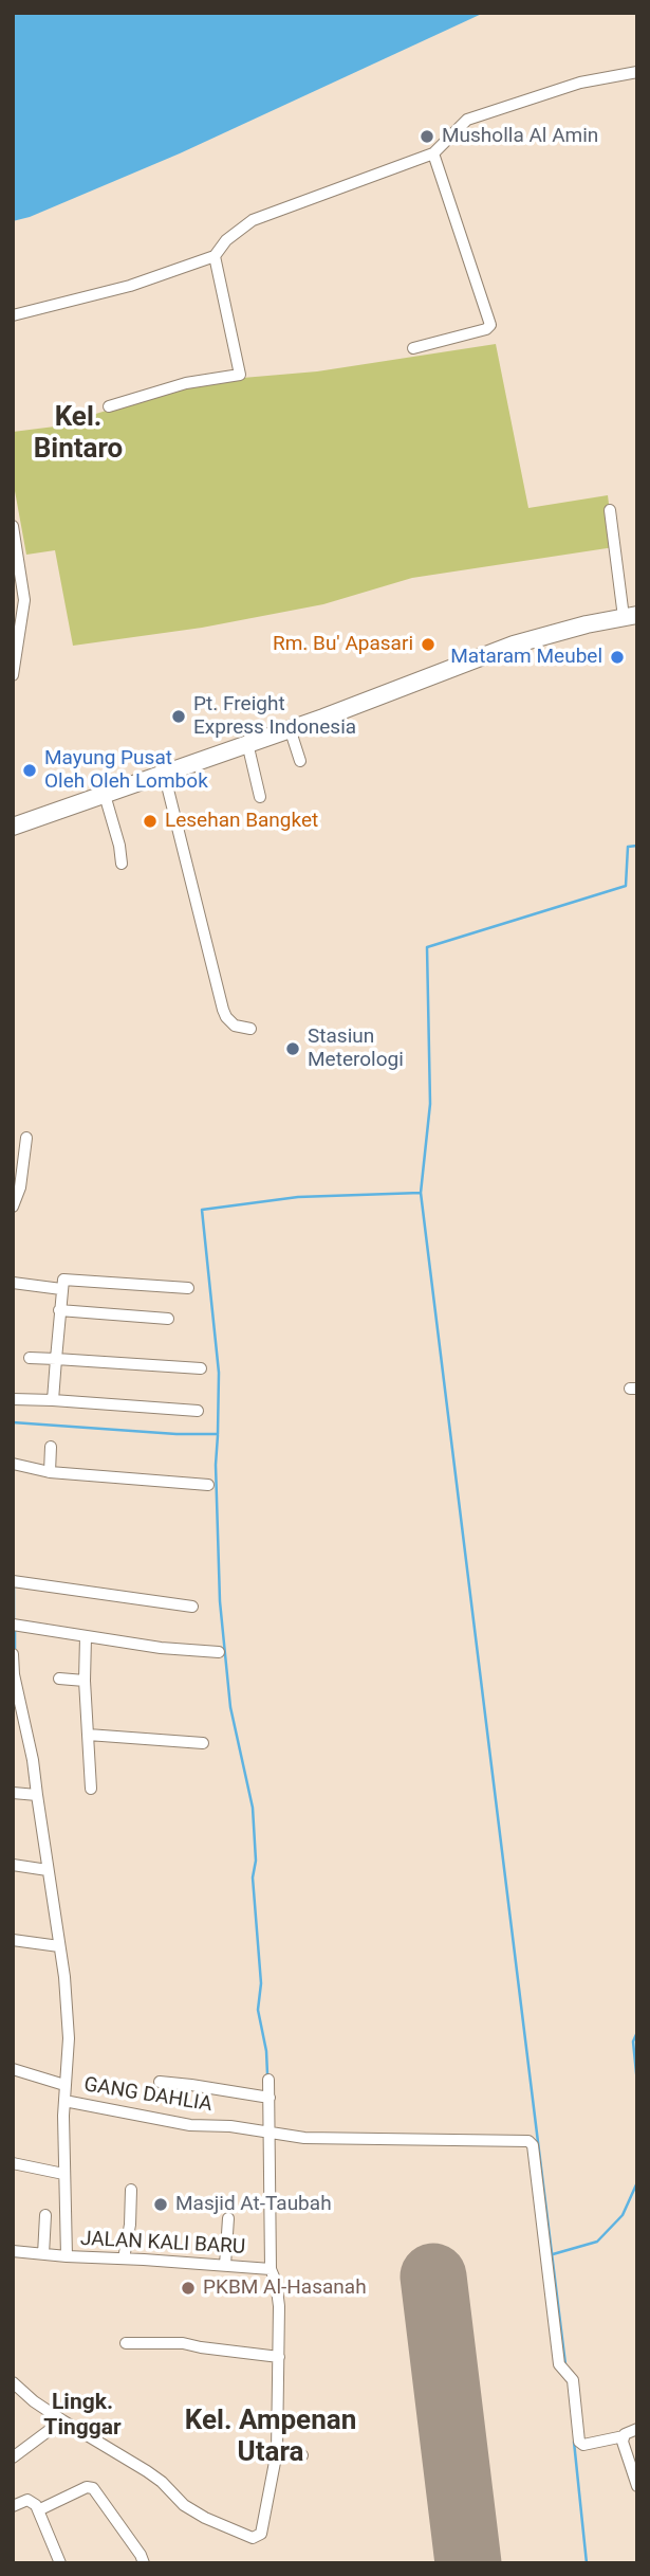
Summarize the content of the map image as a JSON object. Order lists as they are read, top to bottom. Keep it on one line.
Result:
{"streets":{"street":["GANG DAHLIA","JALAN KALI BARU"]},"districts":["Kel. Bintaro","Lingk. Tinggar","Kel. Ampenan Utara"],"places":["Musholla Al Amin","Rm. Bu' Apasari","Mataram Meubel","Pt. Freight Express Indonesia","Mayung Pusat Oleh Oleh Lombok","Lesehan Bangket","Stasiun Meterologi","Masjid At-Taubah","PKBM Al-Hasanah"]}
